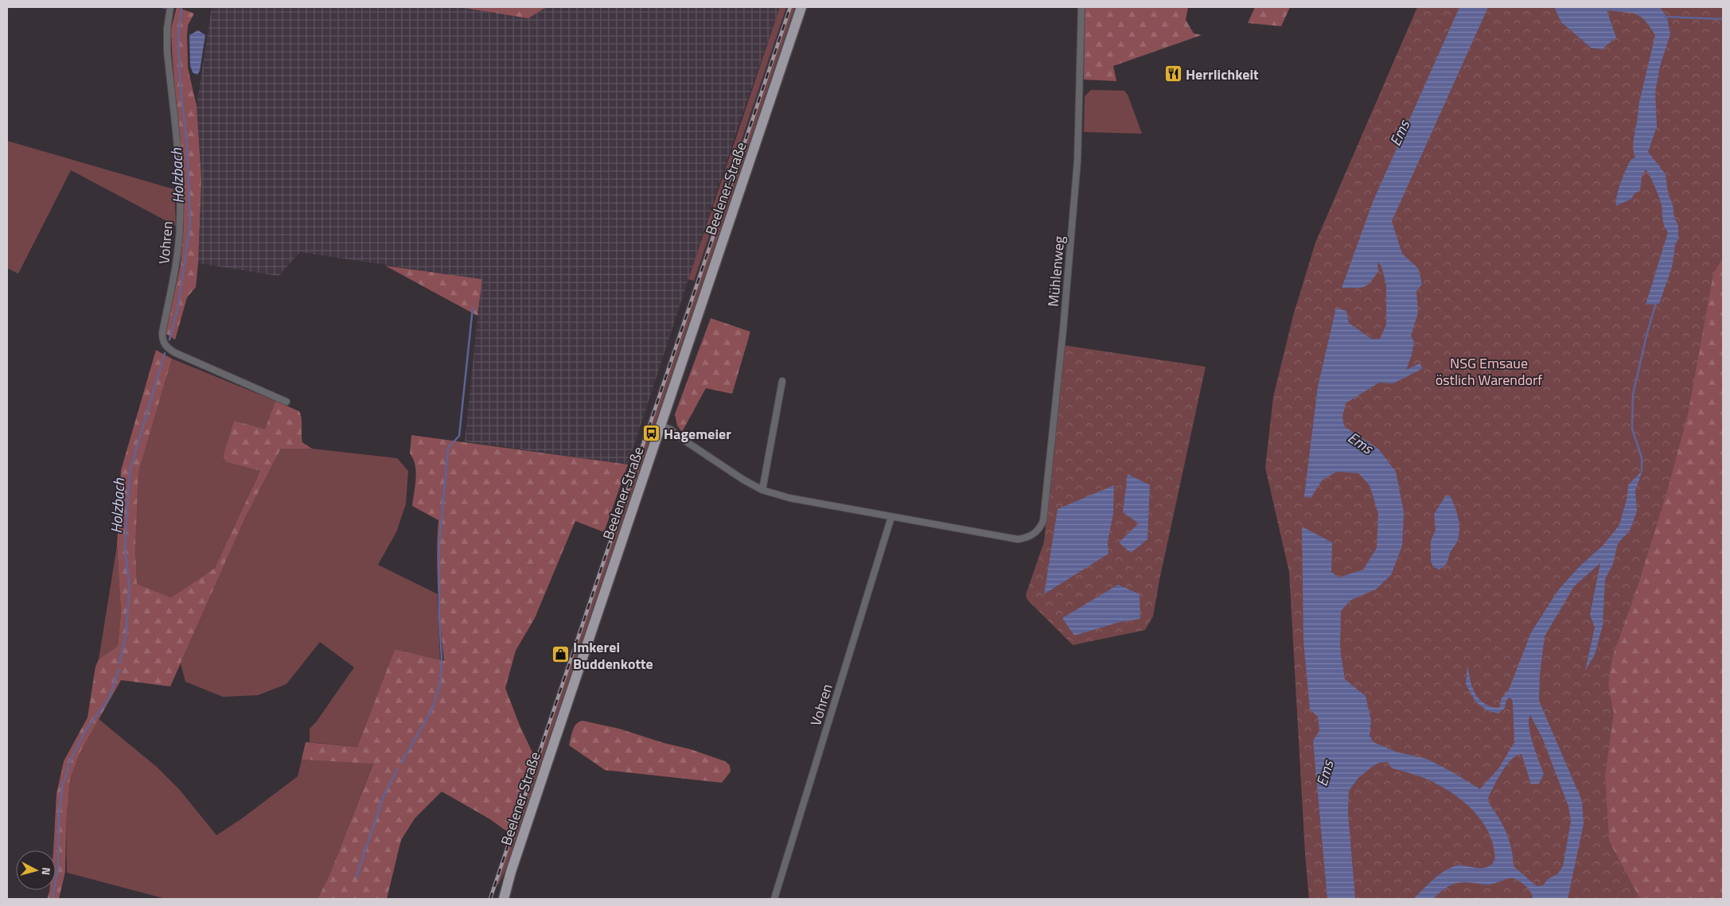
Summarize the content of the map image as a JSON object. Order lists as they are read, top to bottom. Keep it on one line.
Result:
{"streets":{"main road":["Beelener Straße"],"street":["Vohren","Mühlenweg"]},"crossings":[["Vohren","Mühlenweg"]],"water":["Ems","Holzbach"],"parks":["NSG Emsaue östlich Warendorf"],"places":{"restaurant":["Herrlichkeit"],"bus stop":["Hagemeier"],"shop":["Imkerei Buddenkotte"]},"north":"right"}
